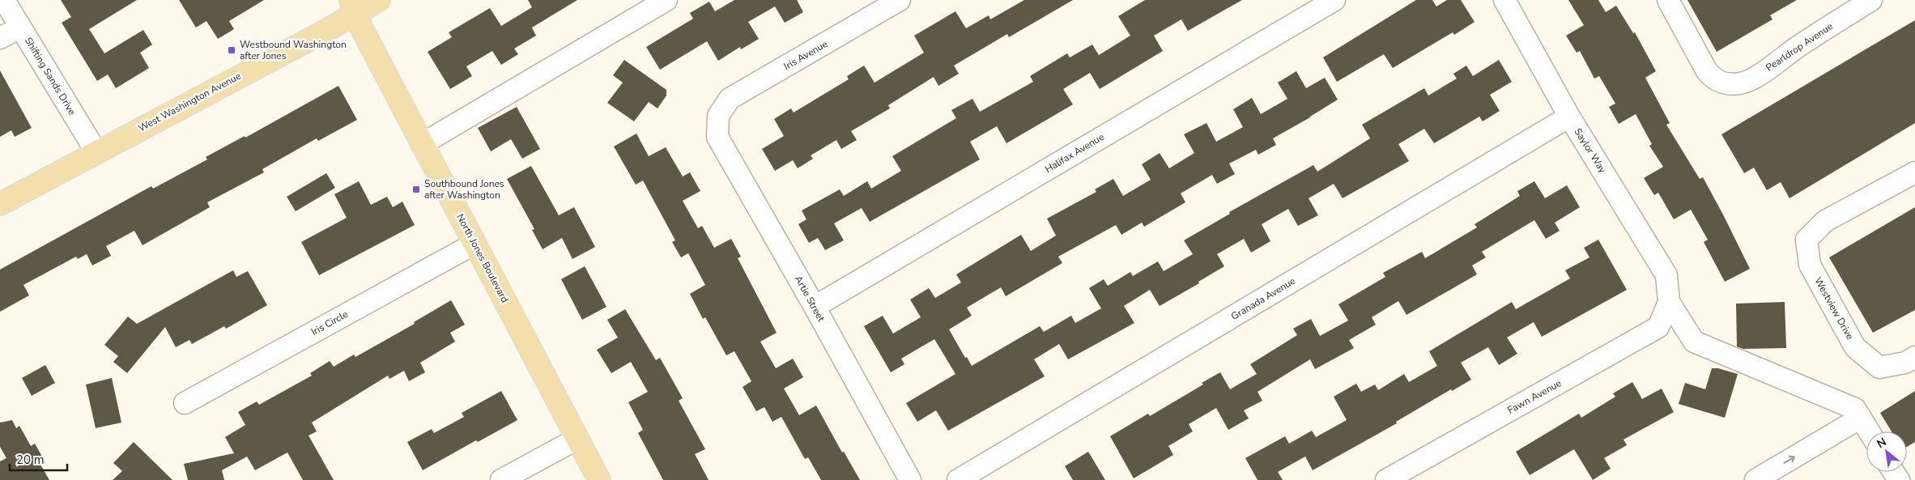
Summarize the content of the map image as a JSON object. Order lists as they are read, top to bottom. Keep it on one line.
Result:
{"streets":{"main road":["West Washington Avenue","North Jones Boulevard"],"street":["Pearldrop Avenue","Iris Avenue","Shifting Sands Drive","Saylor Way","Halifax Avenue","Artie Street","Granada Avenue","Westview Drive","Iris Circle","Fawn Avenue"]},"crossings":[["Iris Avenue","Artie Street"],["Shifting Sands Drive","West Washington Avenue"],["West Washington Avenue","North Jones Boulevard"],["Saylor Way","Granada Avenue"],["Saylor Way","Fawn Avenue"],["Halifax Avenue","Artie Street"],["North Jones Boulevard","Iris Circle"]],"places":{"transit":["Westbound Washington after Jones","Southbound Jones after Washington"]},"scale_bar":"20 m","north":"top left"}
